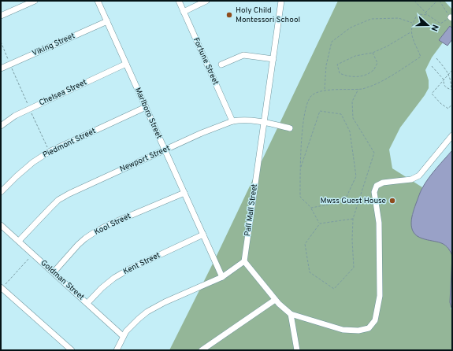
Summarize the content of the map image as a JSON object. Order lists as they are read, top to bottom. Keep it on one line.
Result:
{"streets":{"street":["Viking Street","Fortune Street","Chelsea Street","Marlboro Street","Piedmont Street","Newport Street","Pall Mall Street","Kool Street","Kent Street","Goldman Street"]},"crossings":[["Viking Street","Marlboro Street"],["Fortune Street","Newport Street"],["Chelsea Street","Marlboro Street"],["Marlboro Street","Piedmont Street"],["Marlboro Street","Newport Street"],["Marlboro Street","Kool Street"],["Marlboro Street","Kent Street"],["Newport Street","Pall Mall Street"],["Newport Street","Goldman Street"],["Kool Street","Goldman Street"],["Kent Street","Goldman Street"]],"places":["Holy Child Montessori School","Mwss Guest House"],"north":"right"}
